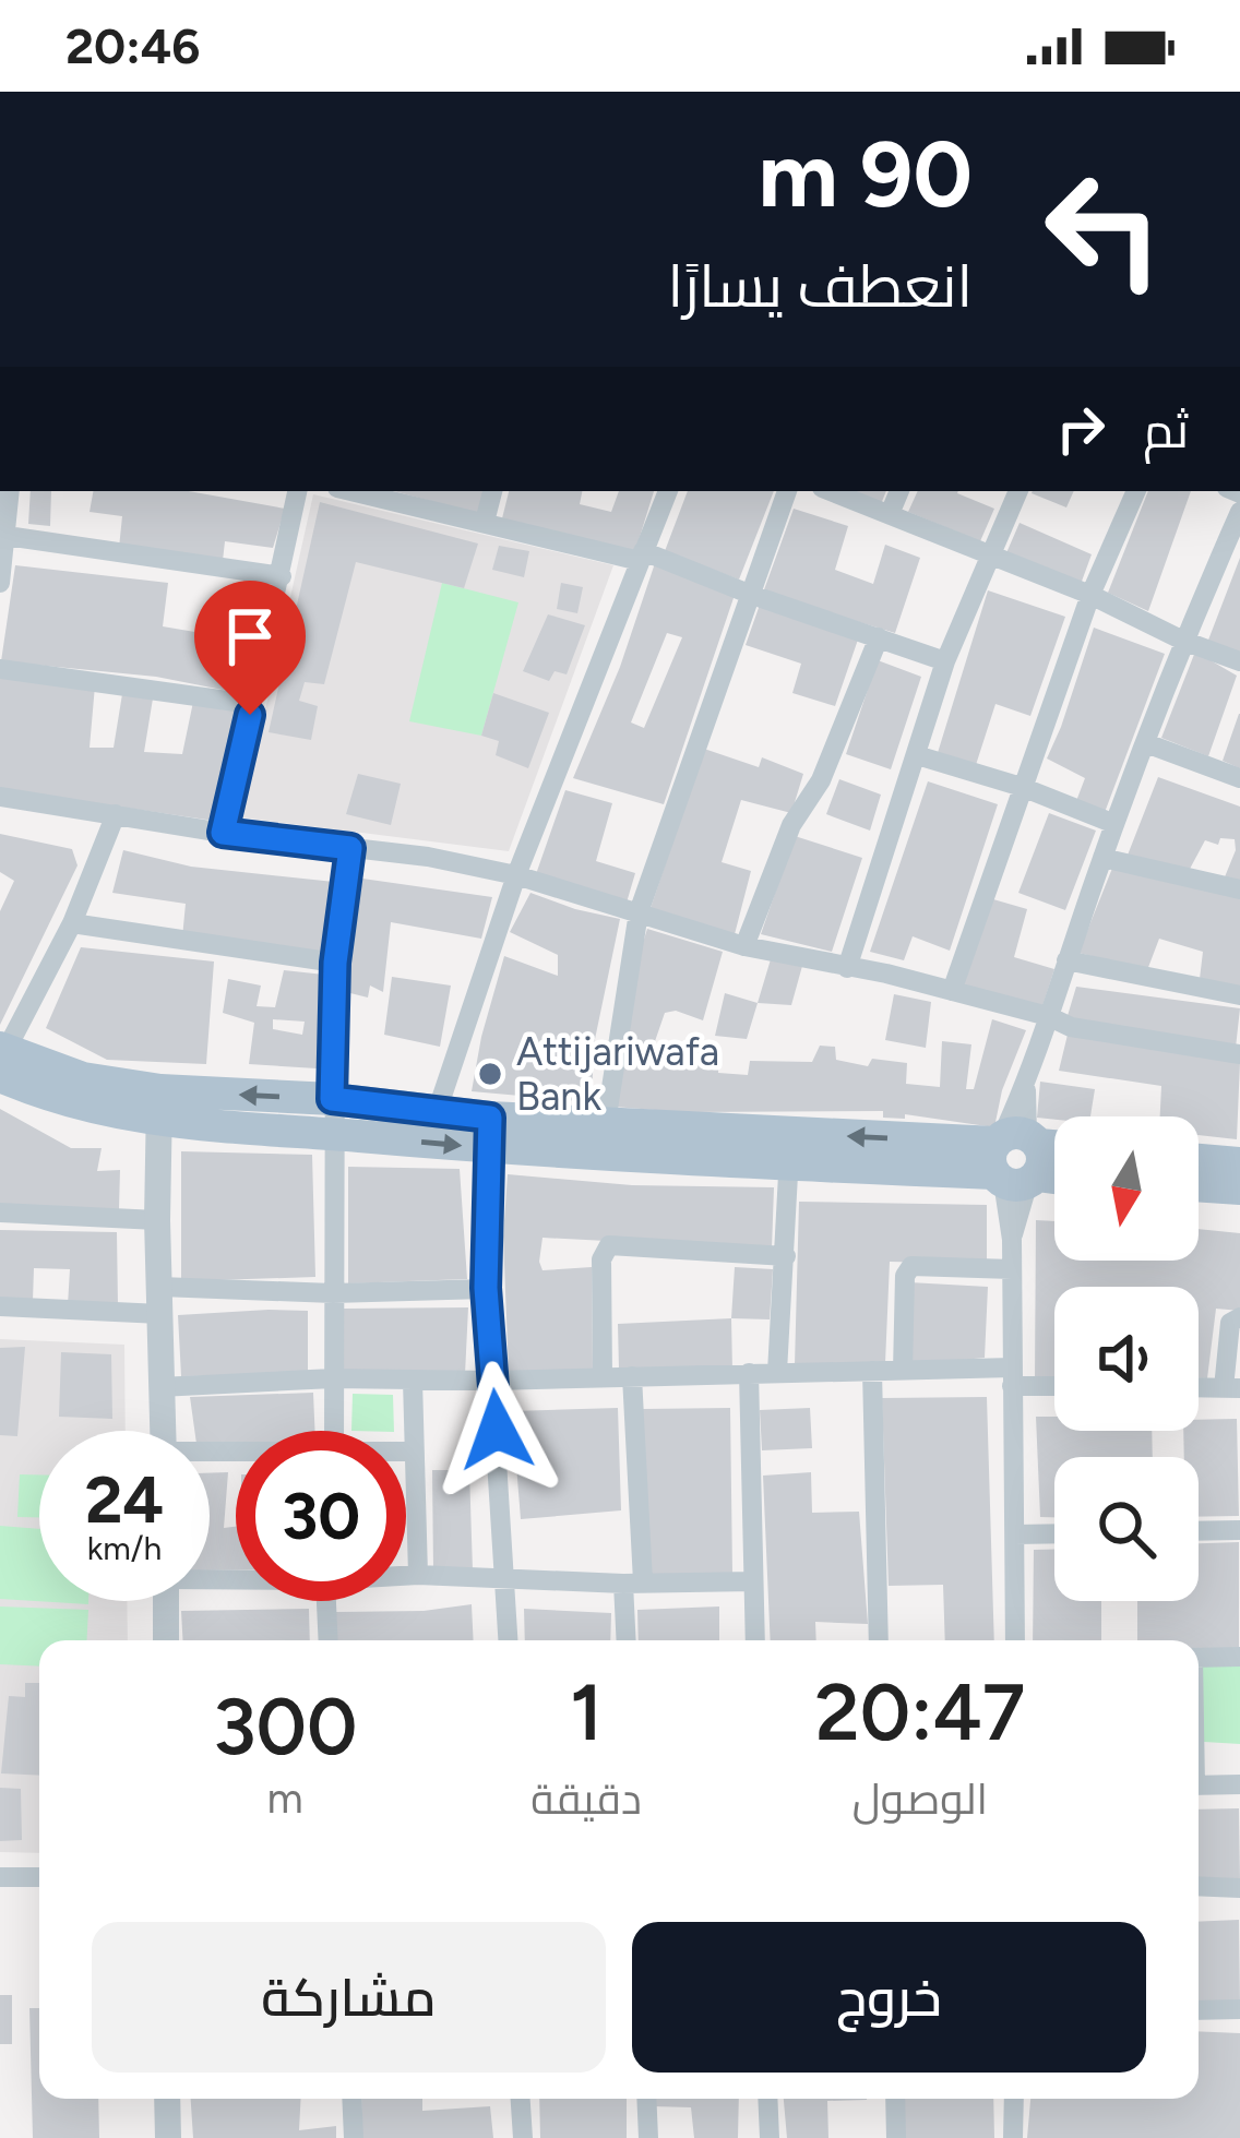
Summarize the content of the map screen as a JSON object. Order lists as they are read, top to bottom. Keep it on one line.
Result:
{"places":["Attijariwafa Bank"],"north":"bottom","page":{"status":"20:46","turn":["90 m","انعطف يسارًا"],"then":"ثم","speed":"24 km/h","limit":"30","eta":["20:47","الوصول","1","دقيقة","300","m"],"buttons":["خروج","مشاركة"]}}
